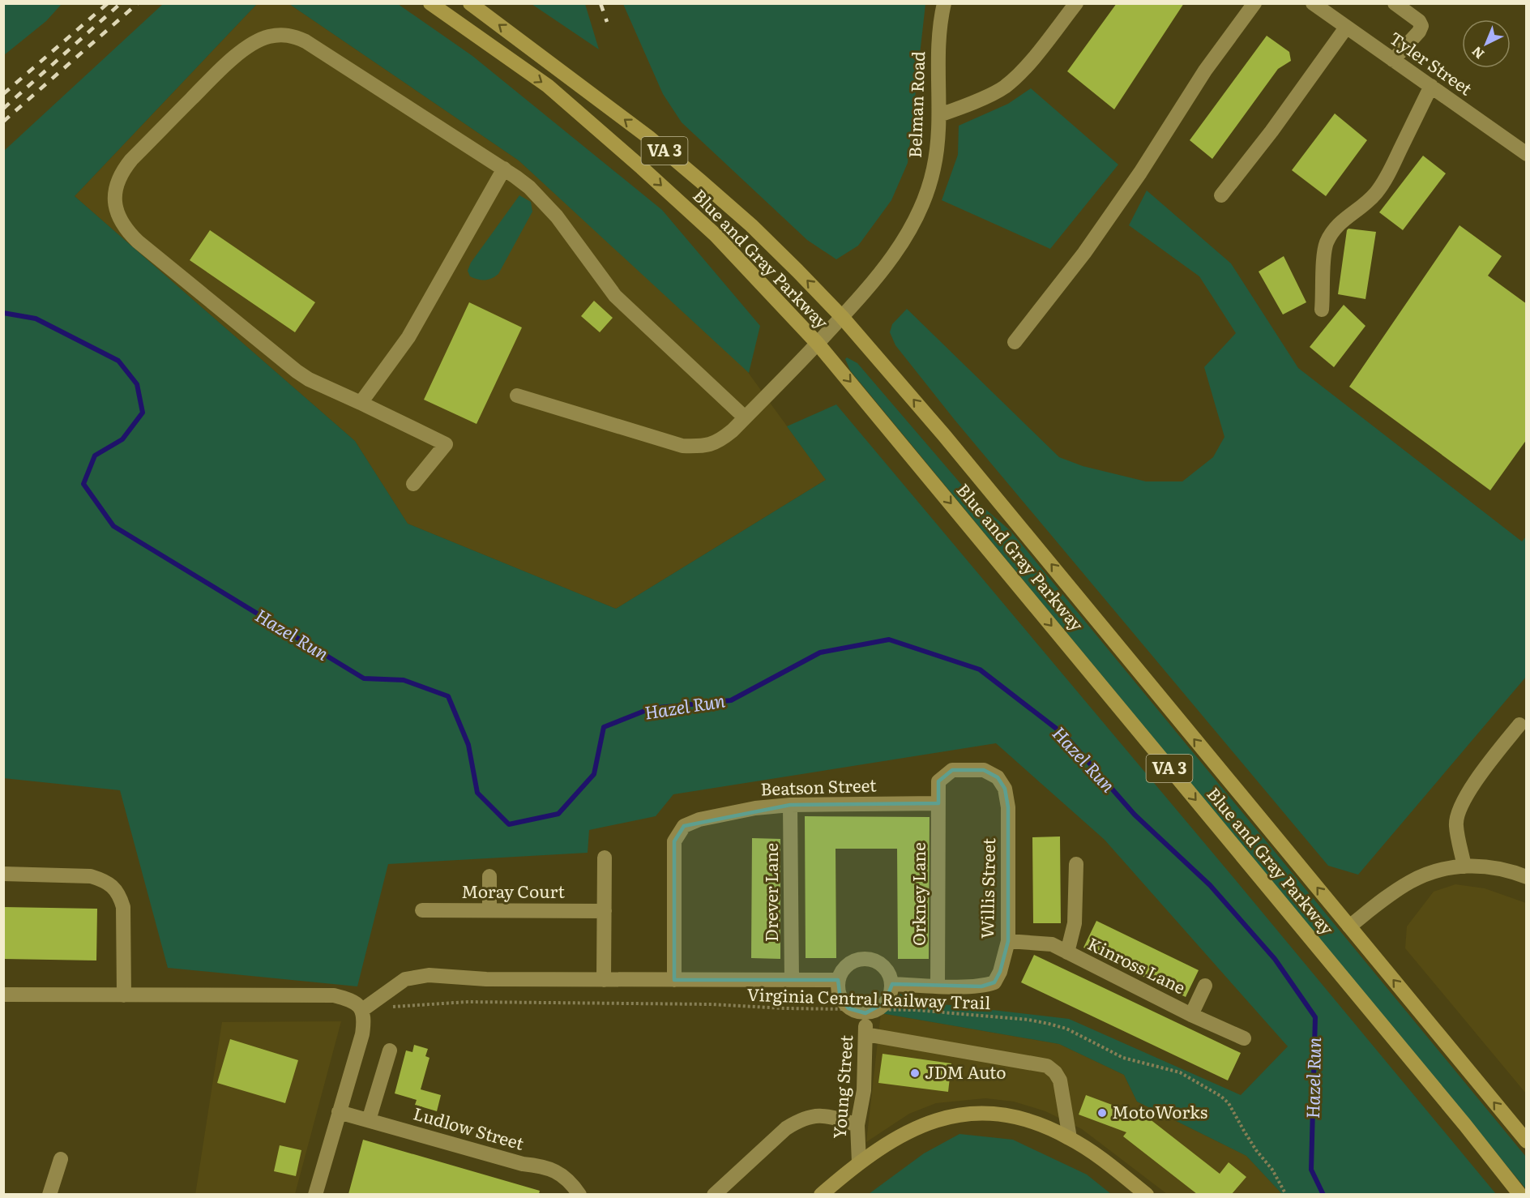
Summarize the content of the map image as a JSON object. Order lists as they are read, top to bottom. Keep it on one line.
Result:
{"streets":{"highway":["VA 3","Blue and Gray Parkway"],"street":["Tyler Street","Belman Road","Beatson Street","Willis Street","Moray Court","Drever Lane","Orkney Lane","Kinross Lane","Young Street","Ludlow Street"],"path":["Virginia Central Railway Trail"]},"crossings":[["Belman Road","Blue and Gray Parkway"],["Beatson Street","Willis Street"],["Beatson Street","Drever Lane"],["Beatson Street","Orkney Lane"],["Willis Street","Orkney Lane"],["Willis Street","Kinross Lane"],["Virginia Central Railway Trail","Young Street"]],"water":["Hazel Run"],"places":["JDM Auto","MotoWorks"],"north":"bottom left"}
